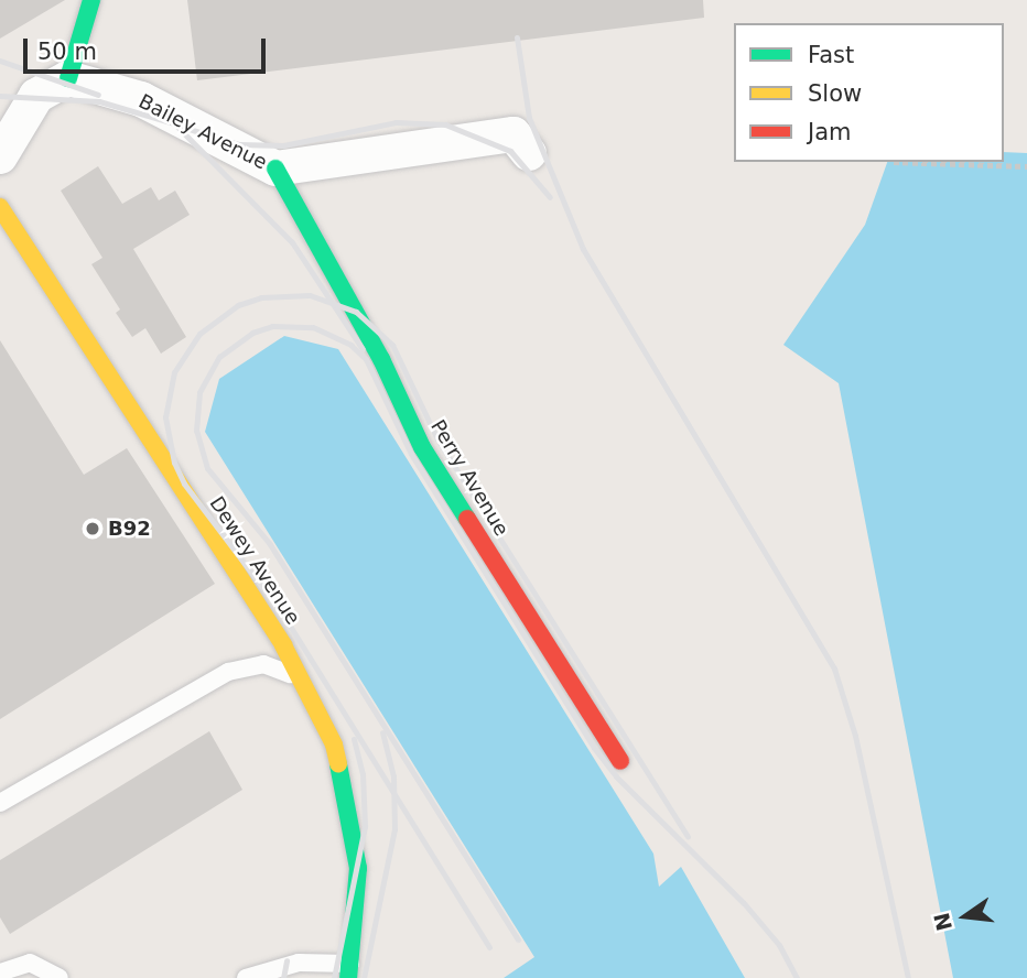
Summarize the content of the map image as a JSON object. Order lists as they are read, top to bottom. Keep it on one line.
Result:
{"streets":{"street":["Bailey Avenue","Perry Avenue","Dewey Avenue"]},"crossings":[["Bailey Avenue","Perry Avenue"]],"places":["B92"],"legend":["Fast","Slow","Jam"],"scale_bar":"50 m","north":"left"}
